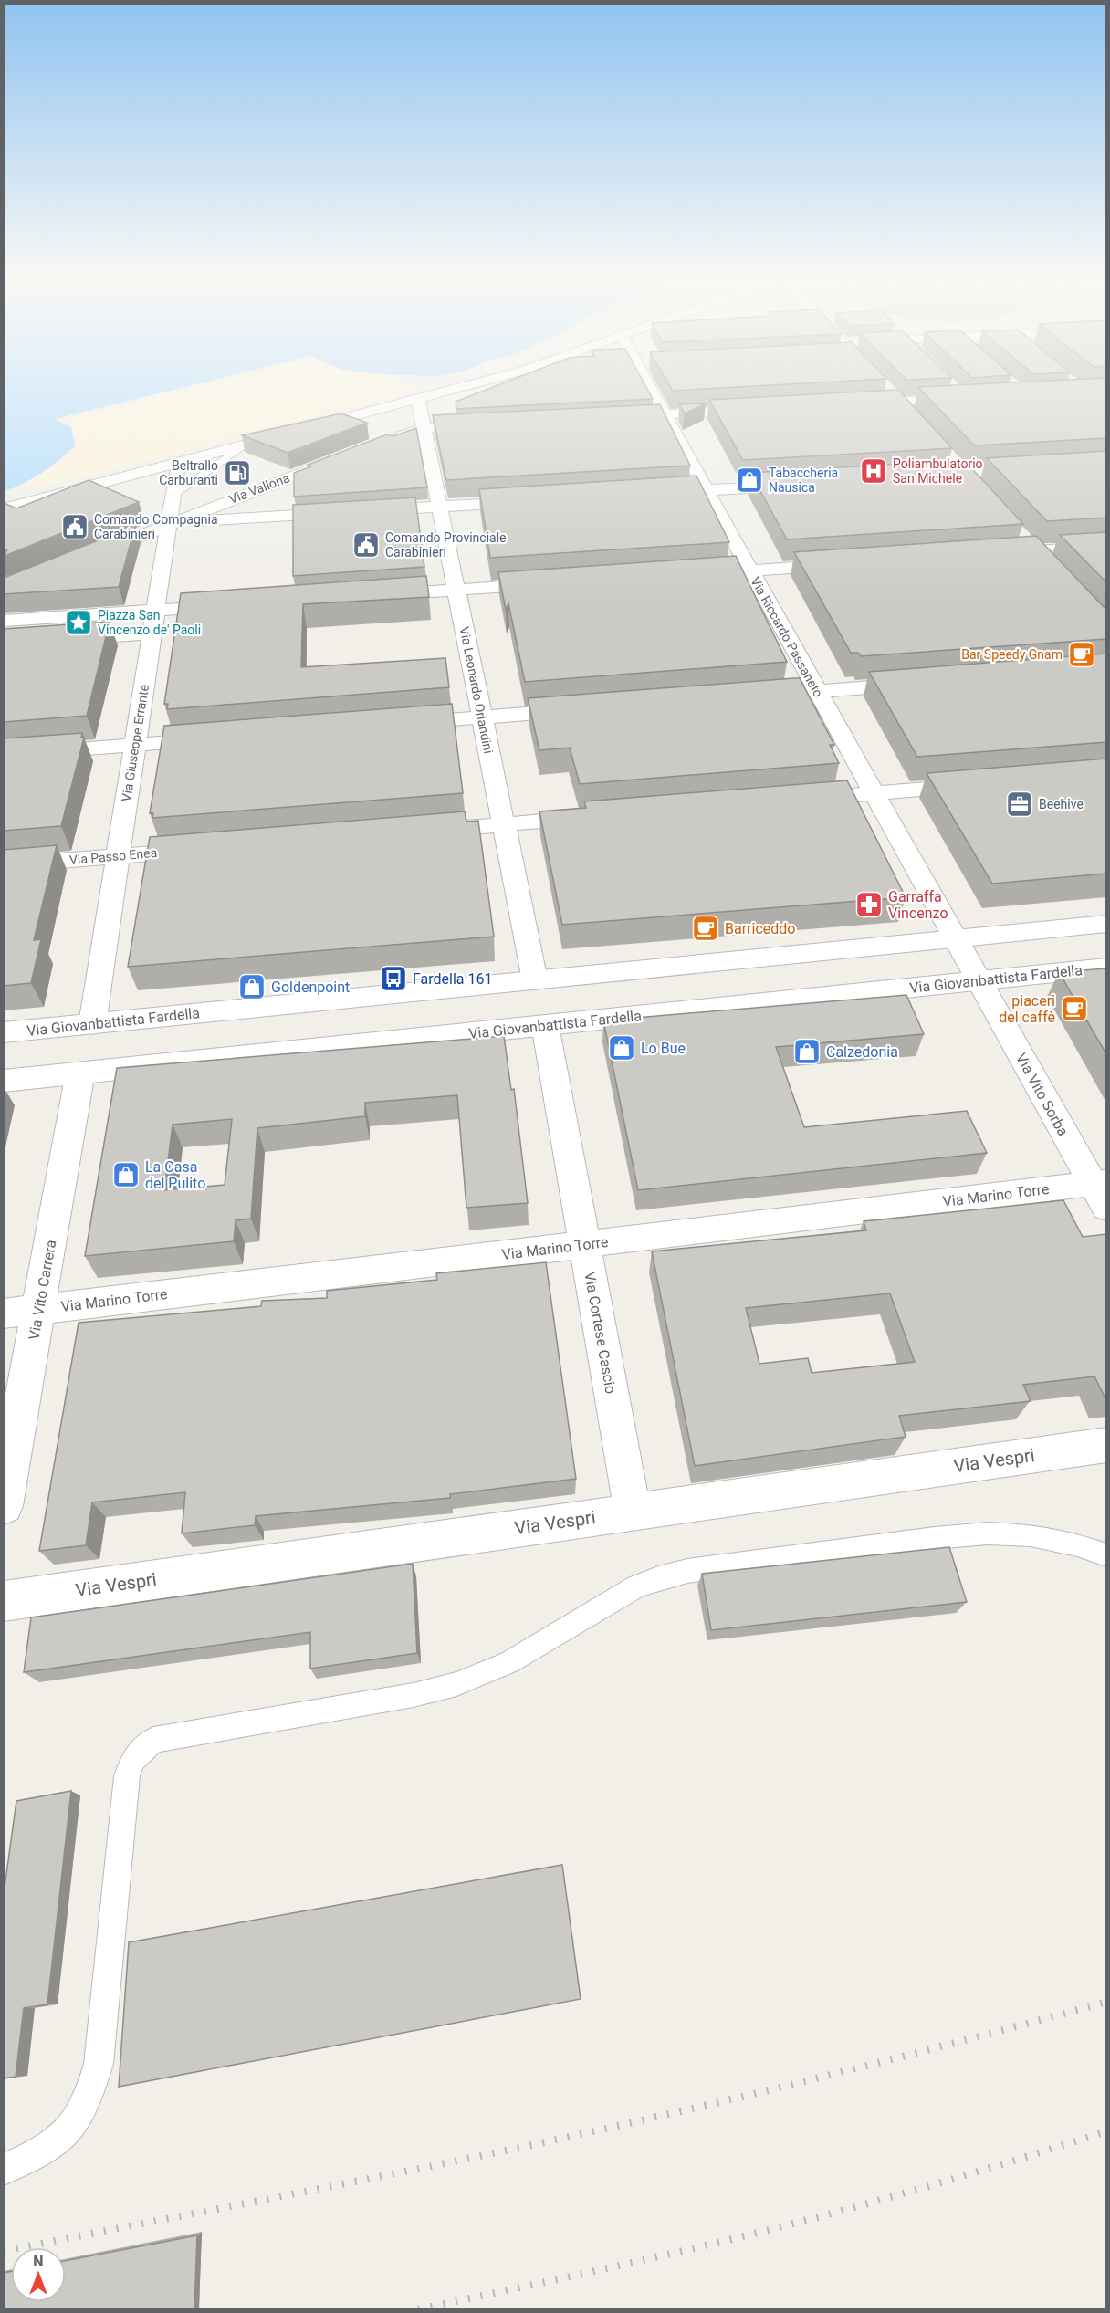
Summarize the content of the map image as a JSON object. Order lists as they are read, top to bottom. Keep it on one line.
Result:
{"streets":{"street":["Via Vallona","Via Riccardo Passaneto","Via Leonardo Orlandini","Via Giuseppe Errante","Via Passo Enea","Via Giovanbattista Fardella","Via Vito Sorba","Via Marino Torre","Via Vito Carrera","Via Cortese Cascio","Via Vespri"]},"crossings":[["Via Vallona","Via Leonardo Orlandini"],["Via Vallona","Via Giuseppe Errante"],["Via Riccardo Passaneto","Via Giovanbattista Fardella"],["Via Riccardo Passaneto","Via Vito Sorba"],["Via Leonardo Orlandini","Via Giovanbattista Fardella"],["Via Giuseppe Errante","Via Passo Enea"],["Via Giuseppe Errante","Via Giovanbattista Fardella"],["Via Giovanbattista Fardella","Via Vito Sorba"],["Via Giovanbattista Fardella","Via Vito Carrera"],["Via Giovanbattista Fardella","Via Cortese Cascio"],["Via Vito Sorba","Via Marino Torre"],["Via Marino Torre","Via Vito Carrera"],["Via Marino Torre","Via Cortese Cascio"],["Via Cortese Cascio","Via Vespri"]],"places":{"hospital":["Poliambulatorio San Michele"],"fuel station":["Beltrallo Carburanti"],"shop":["Tabaccheria Nausica","Goldenpoint","Lo Bue","Calzedonia","La Casa del Pulito"],"public building":["Comando Compagnia Carabinieri","Comando Provinciale Carabinieri"],"place":["Piazza San Vincenzo de' Paoli"],"cafe":["Bar Speedy Gnam","Barriceddo","piaceri del caffè"],"office":["Beehive"],"pharmacy":["Garraffa Vincenzo"],"bus stop":["Fardella 161"]},"north":"top"}
